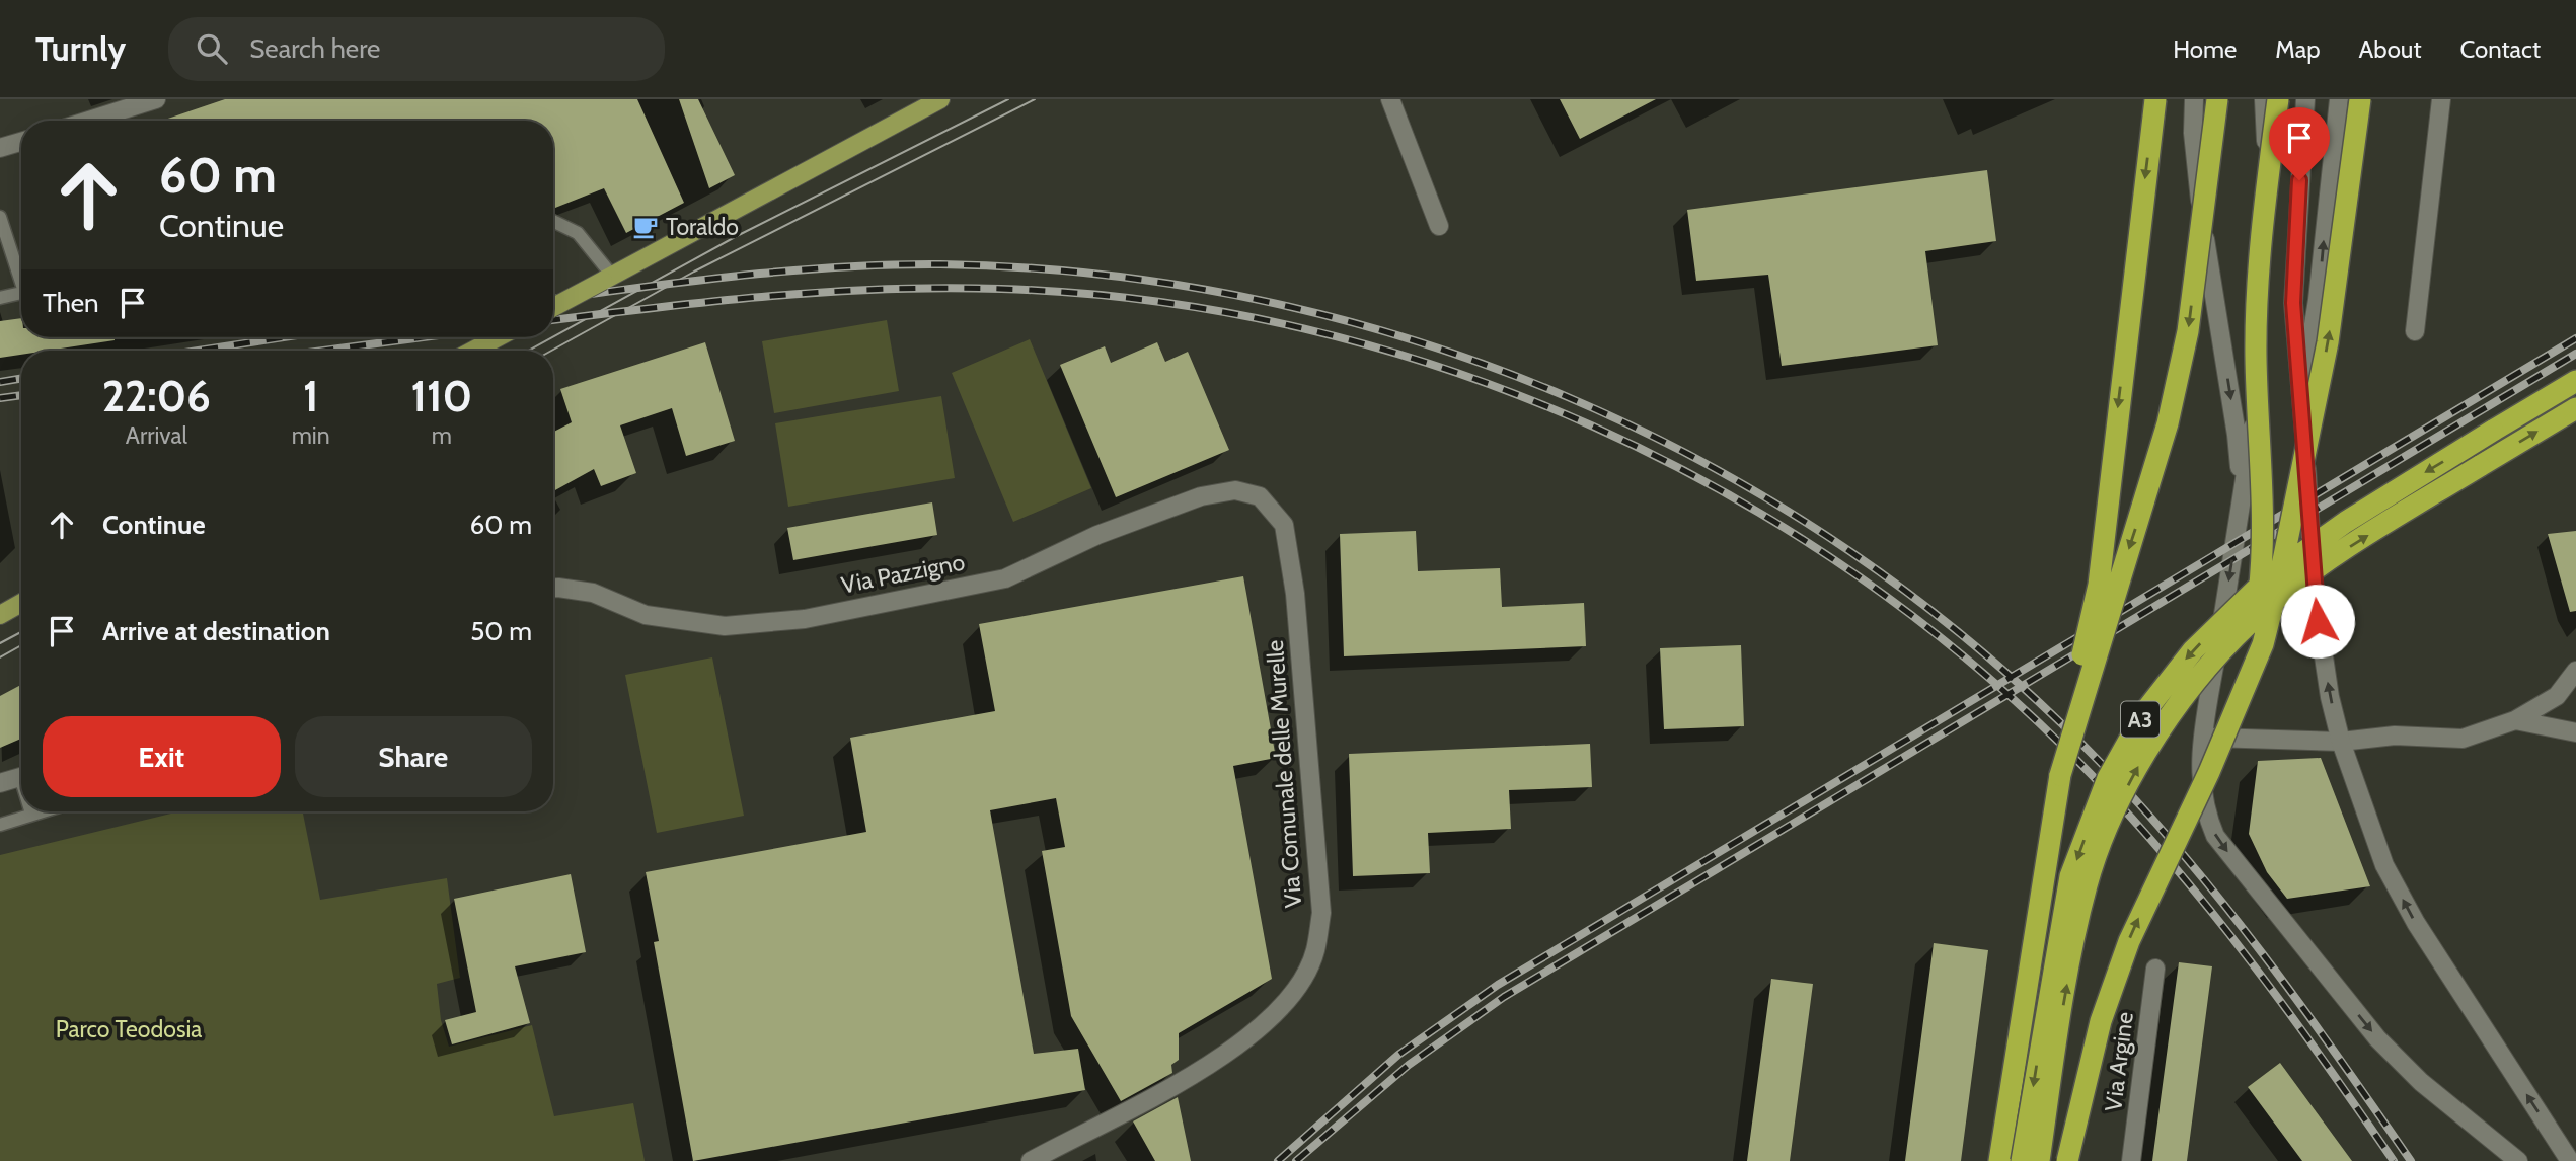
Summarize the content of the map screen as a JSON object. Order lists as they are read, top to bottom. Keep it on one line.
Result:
{"streets":{"highway":["A3"],"street":["Via Pazzigno","Via Comunale delle Murelle","Via Argine"]},"crossings":[["Via Pazzigno","Via Comunale delle Murelle"]],"parks":["Parco Teodosia"],"places":{"cafe":["Toraldo"]},"page":{"header":"Turnly","search":"Search here","nav":["Home","Map","About","Contact"],"turn":["60 m","Continue"],"then":"Then","eta":["22:06","Arrival","1","min","110","m"],"list":[{"name":"Continue","value":"60 m"},{"name":"Arrive at destination","value":"50 m"}],"buttons":["Exit","Share"]}}
